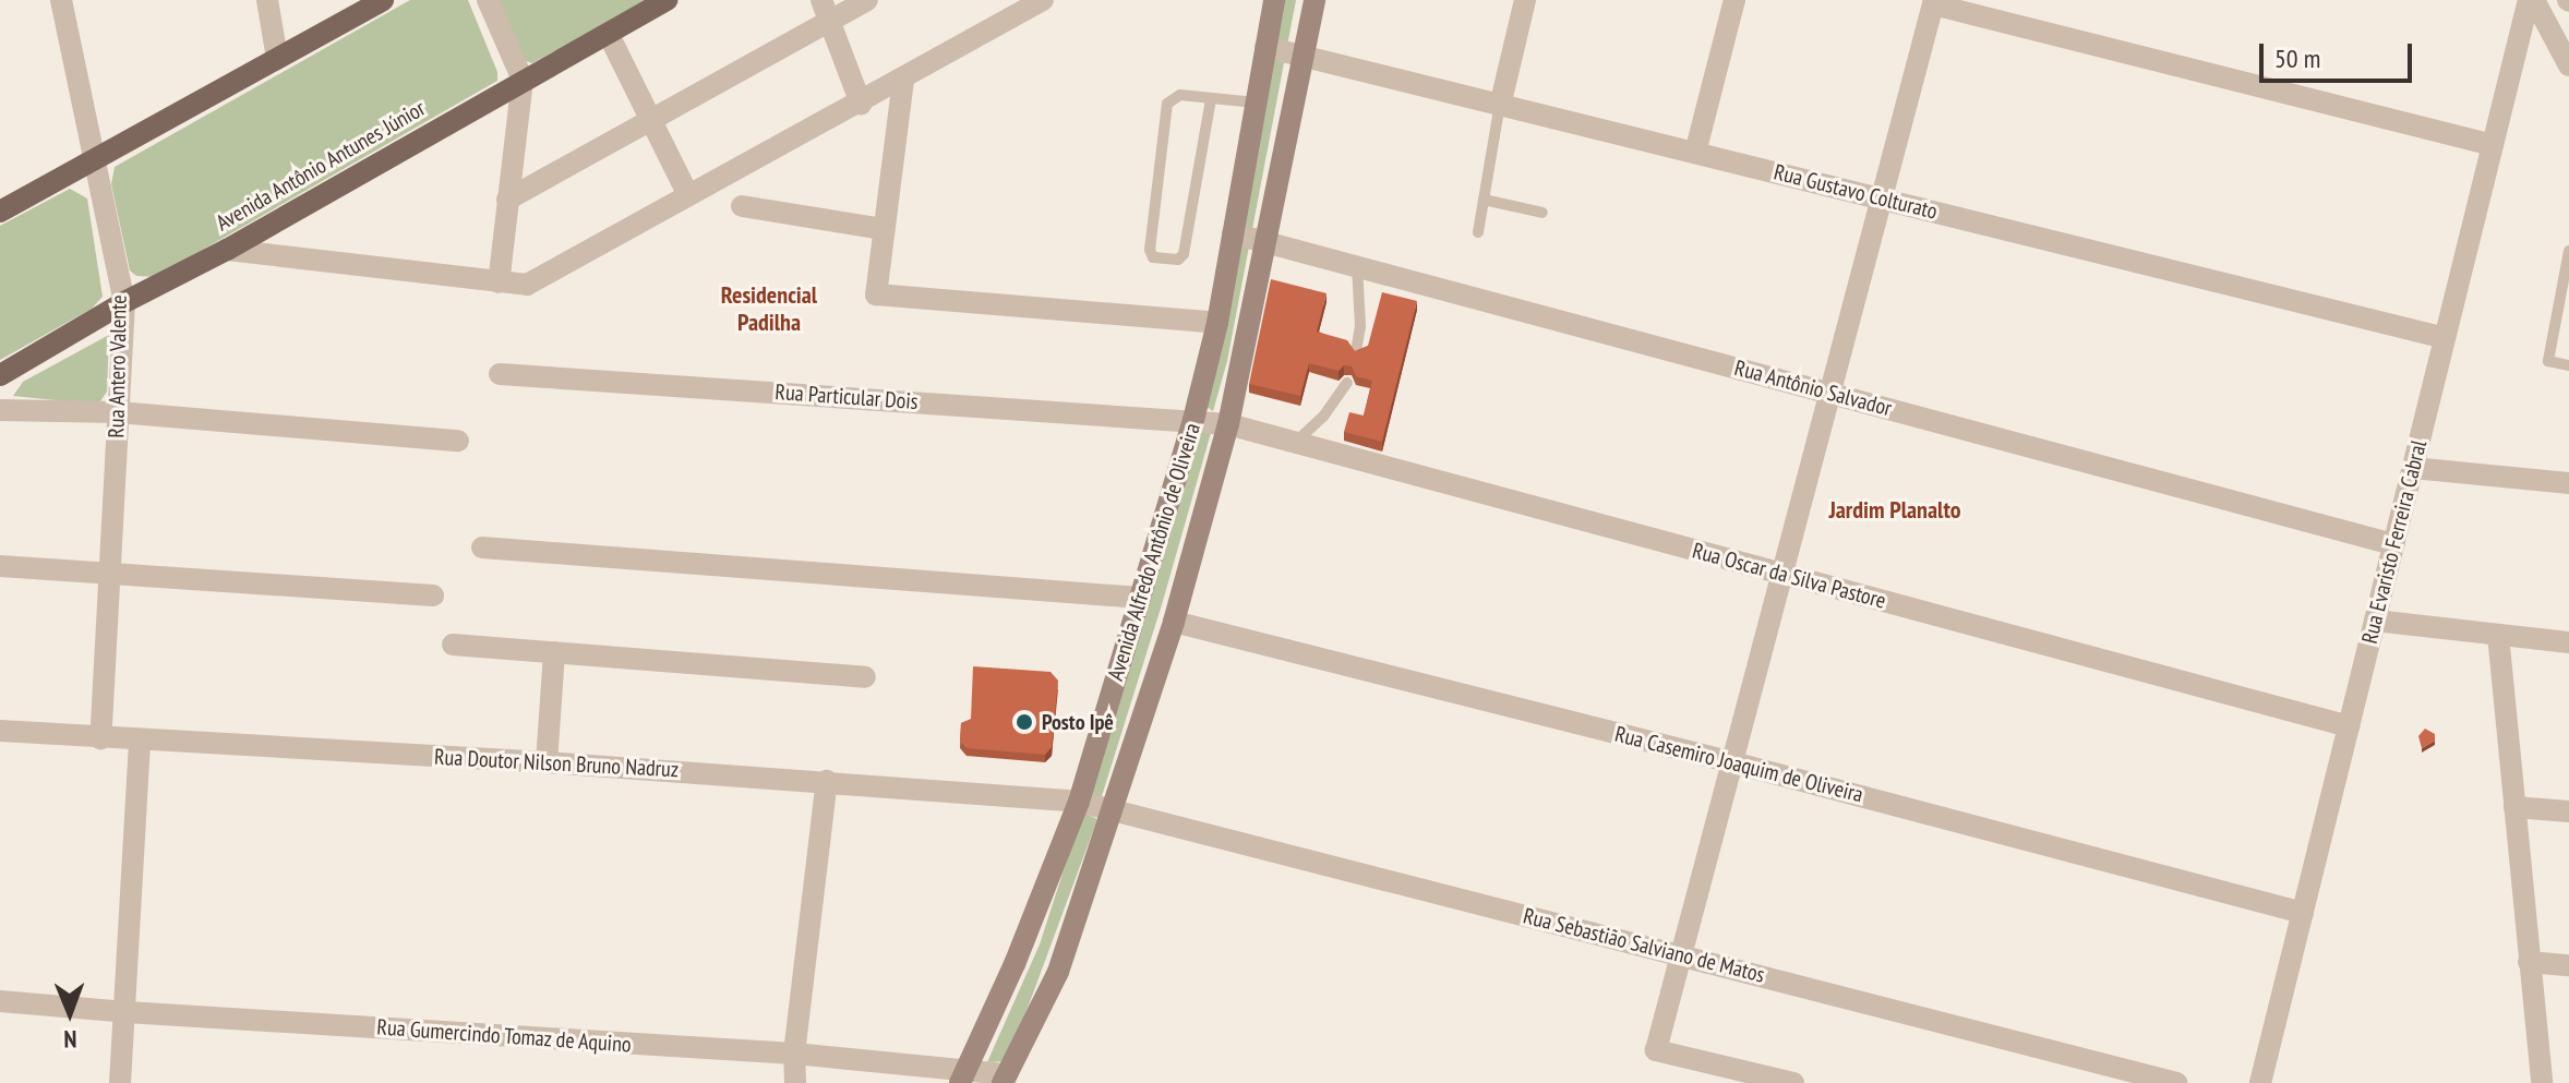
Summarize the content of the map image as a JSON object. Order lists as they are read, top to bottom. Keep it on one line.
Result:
{"streets":{"main road":["Avenida Antônio Antunes Júnior","Avenida Alfredo Antônio de Oliveira"],"street":["Rua Gustavo Colturato","Rua Antero Valente","Rua Antônio Salvador","Rua Particular Dois","Rua Evaristo Ferreira Cabral","Rua Oscar da Silva Pastore","Rua Doutor Nilson Bruno Nadruz","Rua Casemiro Joaquim de Oliveira","Rua Sebastião Salviano de Matos","Rua Gumercindo Tomaz de Aquino"]},"crossings":[["Avenida Antônio Antunes Júnior","Rua Antero Valente"],["Rua Gustavo Colturato","Rua Evaristo Ferreira Cabral"],["Rua Gustavo Colturato","Avenida Alfredo Antônio de Oliveira"],["Rua Antero Valente","Rua Doutor Nilson Bruno Nadruz"],["Rua Antônio Salvador","Rua Evaristo Ferreira Cabral"],["Rua Antônio Salvador","Avenida Alfredo Antônio de Oliveira"],["Rua Particular Dois","Avenida Alfredo Antônio de Oliveira"],["Rua Particular Dois","Rua Oscar da Silva Pastore"],["Rua Evaristo Ferreira Cabral","Rua Oscar da Silva Pastore"],["Rua Evaristo Ferreira Cabral","Rua Casemiro Joaquim de Oliveira"],["Avenida Alfredo Antônio de Oliveira","Rua Oscar da Silva Pastore"],["Avenida Alfredo Antônio de Oliveira","Rua Doutor Nilson Bruno Nadruz"],["Avenida Alfredo Antônio de Oliveira","Rua Casemiro Joaquim de Oliveira"],["Avenida Alfredo Antônio de Oliveira","Rua Sebastião Salviano de Matos"],["Avenida Alfredo Antônio de Oliveira","Rua Gumercindo Tomaz de Aquino"],["Rua Doutor Nilson Bruno Nadruz","Rua Sebastião Salviano de Matos"]],"districts":["Residencial Padilha","Jardim Planalto"],"places":["Posto Ipê"],"scale_bar":"50 m","north":"bottom"}
